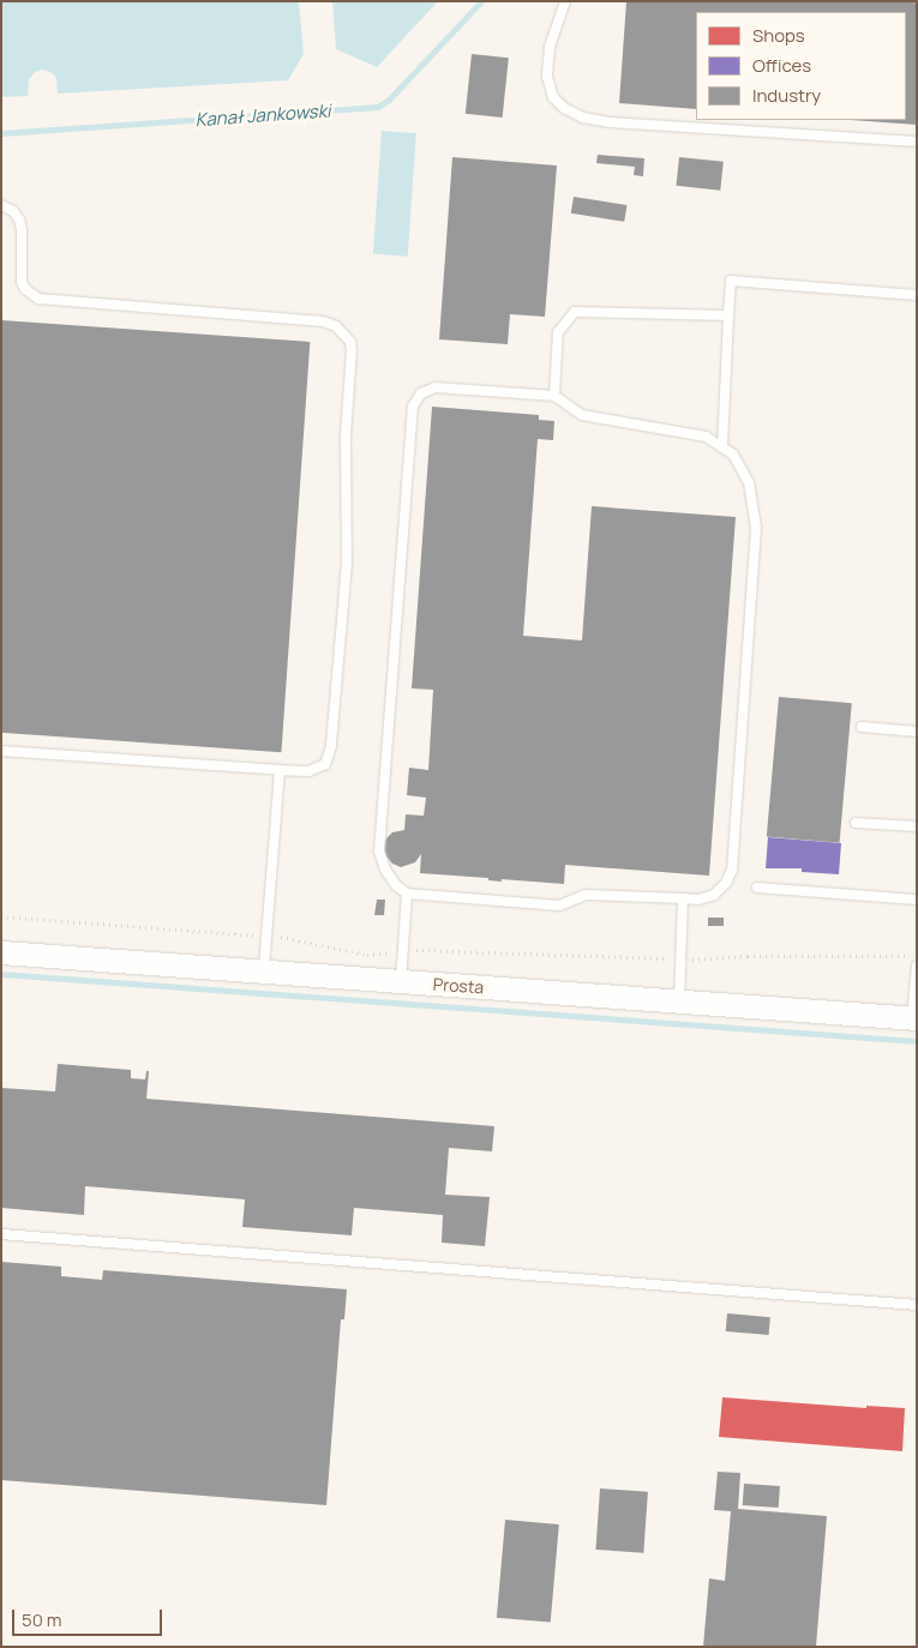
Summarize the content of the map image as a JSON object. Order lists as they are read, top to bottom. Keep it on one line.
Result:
{"streets":{"street":["Prosta"]},"water":["Kanał Jankowski"],"legend":["Shops","Offices","Industry"],"scale_bar":"50 m"}
